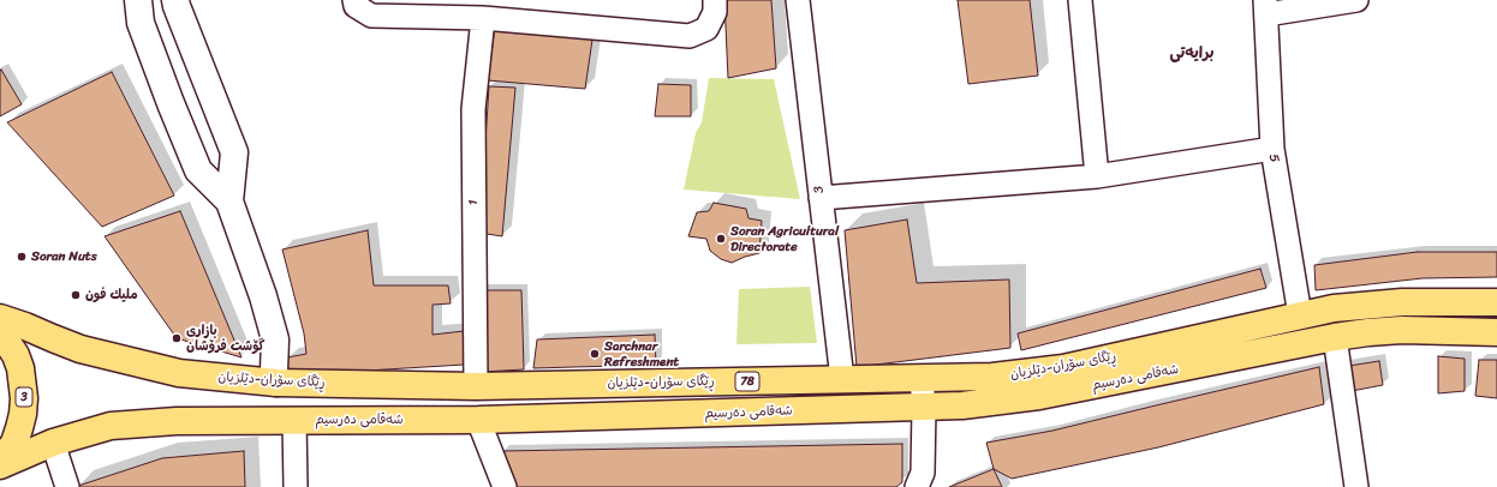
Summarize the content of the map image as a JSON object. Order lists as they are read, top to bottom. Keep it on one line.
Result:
{"streets":{"main road":["3","ڕێگای سۆران-دێلزیان","شەقامی دەرسیم","78"],"street":["5","1"]},"crossings":[["5","ڕێگای سۆران-دێلزیان"],["3","ڕێگای سۆران-دێلزیان"],["3","شەقامی دەرسیم"],["1","ڕێگای سۆران-دێلزیان"]],"districts":["برایەتی"],"places":["Soran Agricultural Directorate","Soran Nuts","مليك فون","بازاڕی گۆشت فرۆشان","Sarchnar Refreshment"]}
